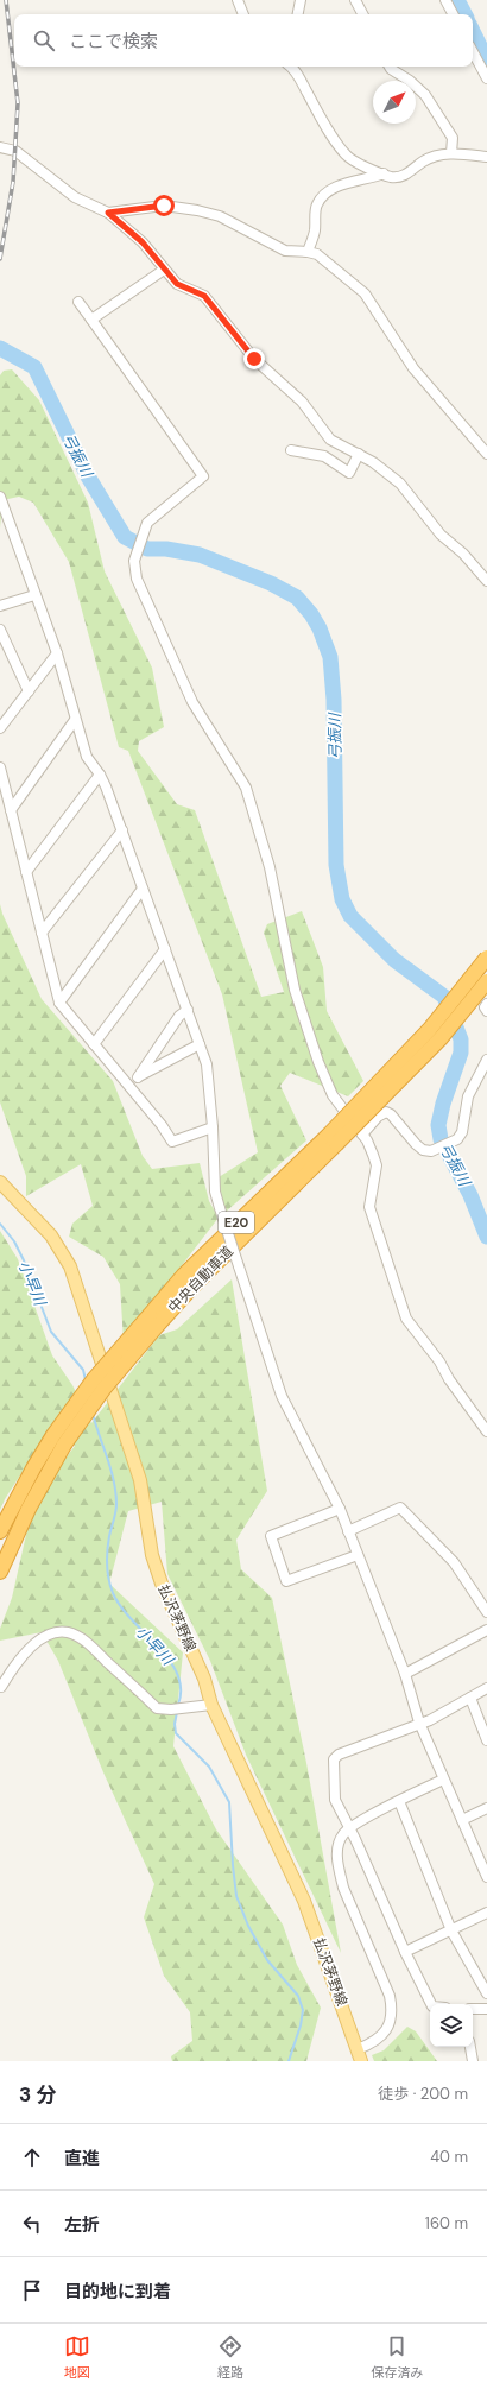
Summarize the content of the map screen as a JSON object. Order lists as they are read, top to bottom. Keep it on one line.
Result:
{"streets":{"highway":["E20","中央自動車道"],"main road":["払沢茅野線"]},"water":["弓振川","小早川"],"north":"top right","page":{"search":"ここで検索","heading":["3 分","徒歩 · 200 m"],"list":[["直進","40 m"],["左折","160 m"],"目的地に到着"],"nav":["地図","経路","保存済み"]}}
